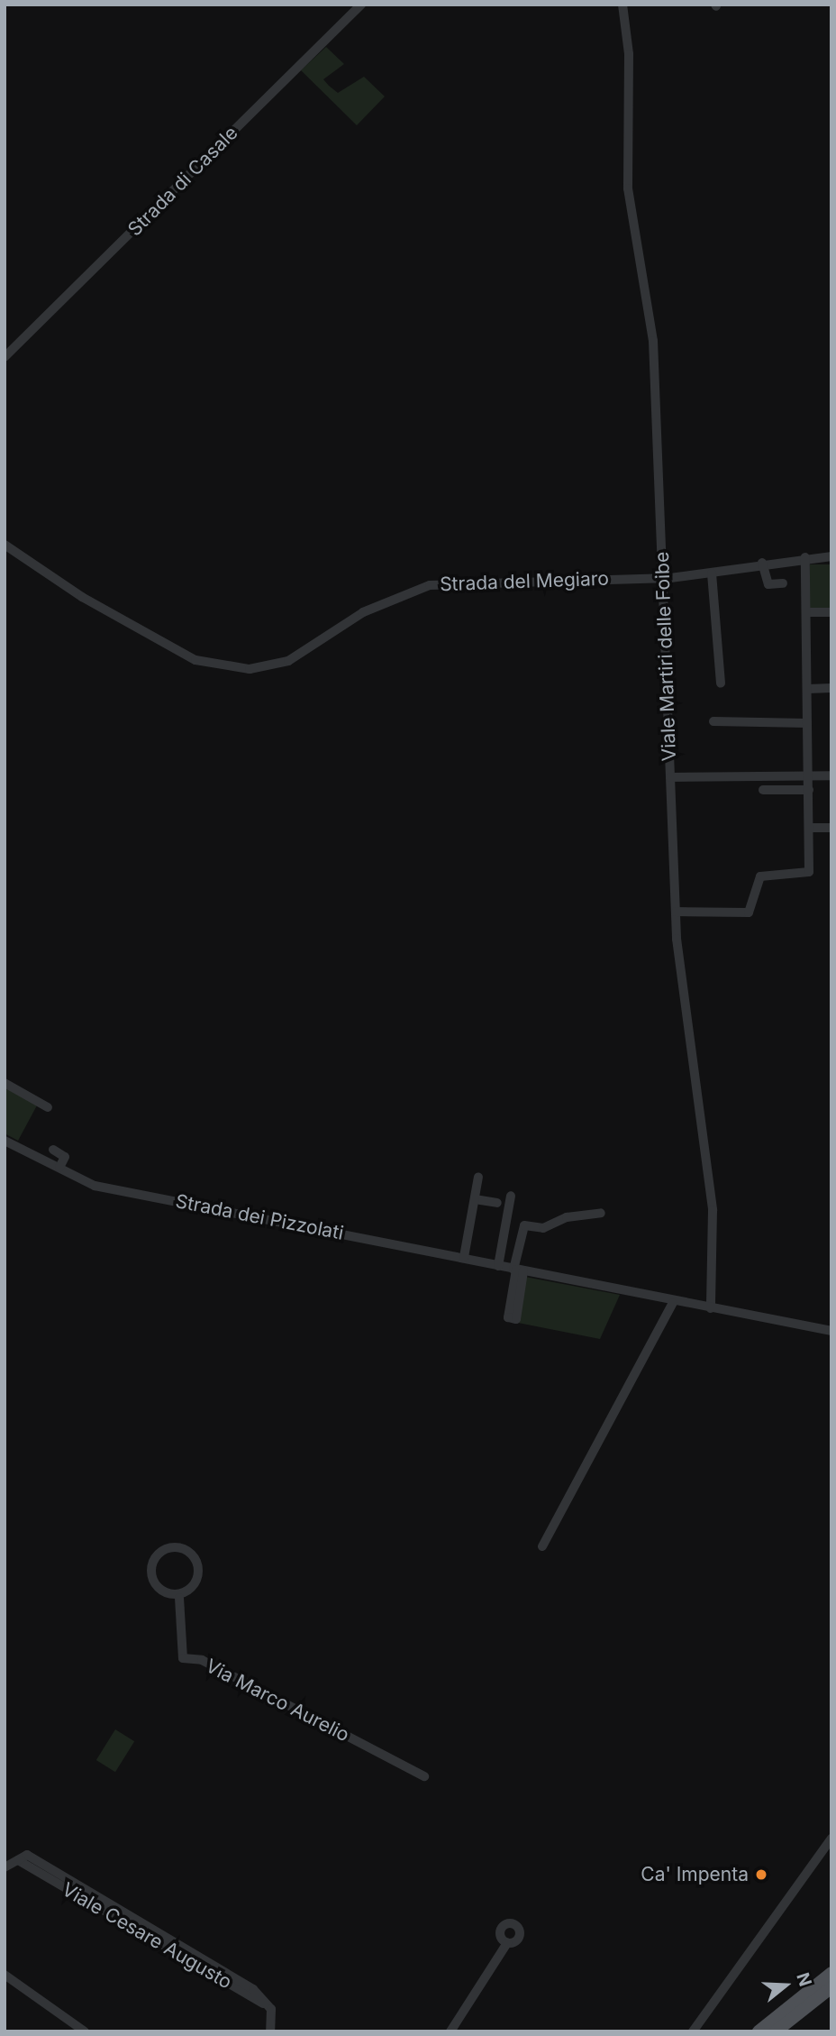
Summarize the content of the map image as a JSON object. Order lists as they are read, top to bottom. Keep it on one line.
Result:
{"streets":{"street":["Strada di Casale","Strada del Megiaro","Viale Martiri delle Foibe","Strada dei Pizzolati","Via Marco Aurelio","Viale Cesare Augusto"]},"crossings":[["Strada del Megiaro","Viale Martiri delle Foibe"],["Viale Martiri delle Foibe","Strada dei Pizzolati"]],"places":["Ca' Impenta"],"north":"right"}
